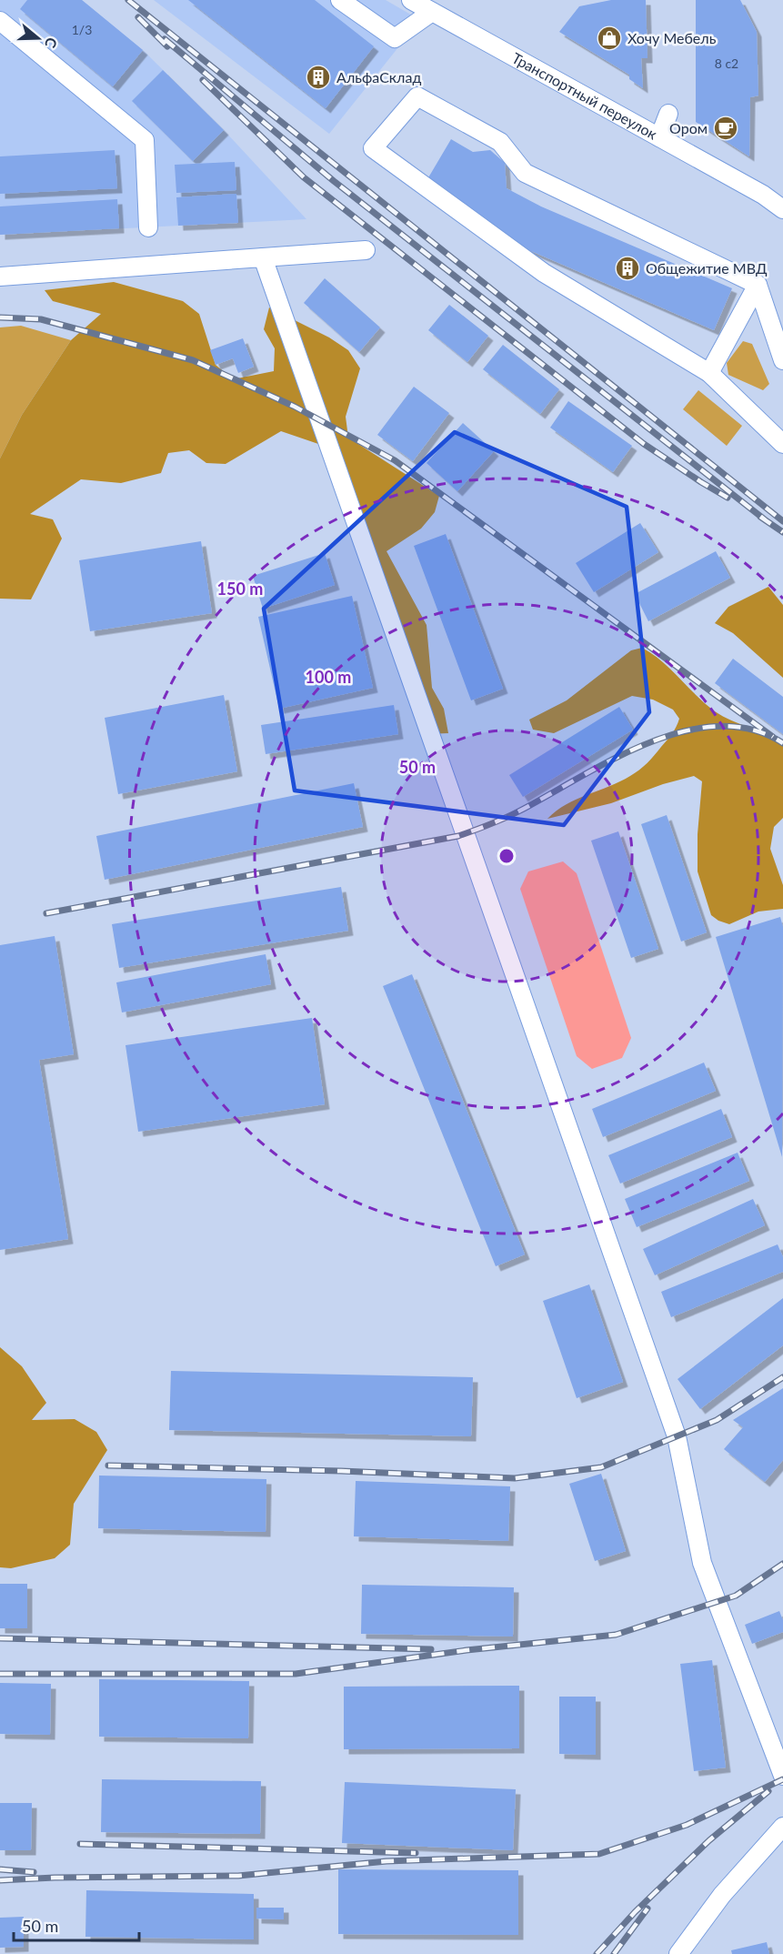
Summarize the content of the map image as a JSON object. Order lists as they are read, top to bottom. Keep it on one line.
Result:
{"streets":{"street":["Транспортный переулок"]},"places":{"shop":["Хочу Мебель"],"building":["АльфаСклад","Общежитие МВД"],"cafe":["Ором"]},"house_numbers":["1/3","8 с2"],"scale_bar":"50 m","north":"right","rings":["150 m","100 m","50 m"]}
